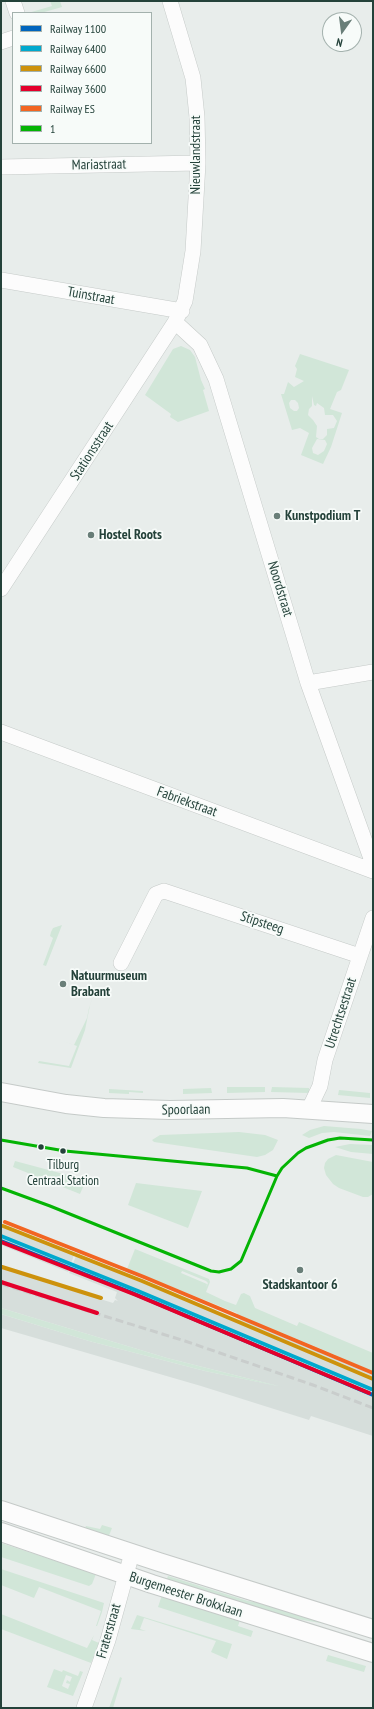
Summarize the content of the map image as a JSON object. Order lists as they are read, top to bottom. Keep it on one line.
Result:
{"streets":{"street":["Nieuwlandstraat","Mariastraat","Tuinstraat","Stationsstraat","Noordstraat","Fabriekstraat","Stipsteeg","Utrechtsestraat","Spoorlaan","Burgemeester Brokxlaan","Fraterstraat"]},"crossings":[["Nieuwlandstraat","Mariastraat"],["Nieuwlandstraat","Tuinstraat"],["Nieuwlandstraat","Stationsstraat"],["Nieuwlandstraat","Noordstraat"],["Tuinstraat","Stationsstraat"],["Tuinstraat","Noordstraat"],["Stationsstraat","Noordstraat"],["Stipsteeg","Utrechtsestraat"],["Utrechtsestraat","Spoorlaan"],["Burgemeester Brokxlaan","Fraterstraat"]],"places":["Kunstpodium T","Hostel Roots","Natuurmuseum Brabant","Tilburg Centraal Station","Stadskantoor 6"],"lines":["transit line 1","rail line ES","rail line 6600","rail line 6400","rail line 1100","rail line 3600"],"legend":["Railway 1100","Railway 6400","Railway 6600","Railway 3600","Railway ES","1"],"north":"bottom"}
